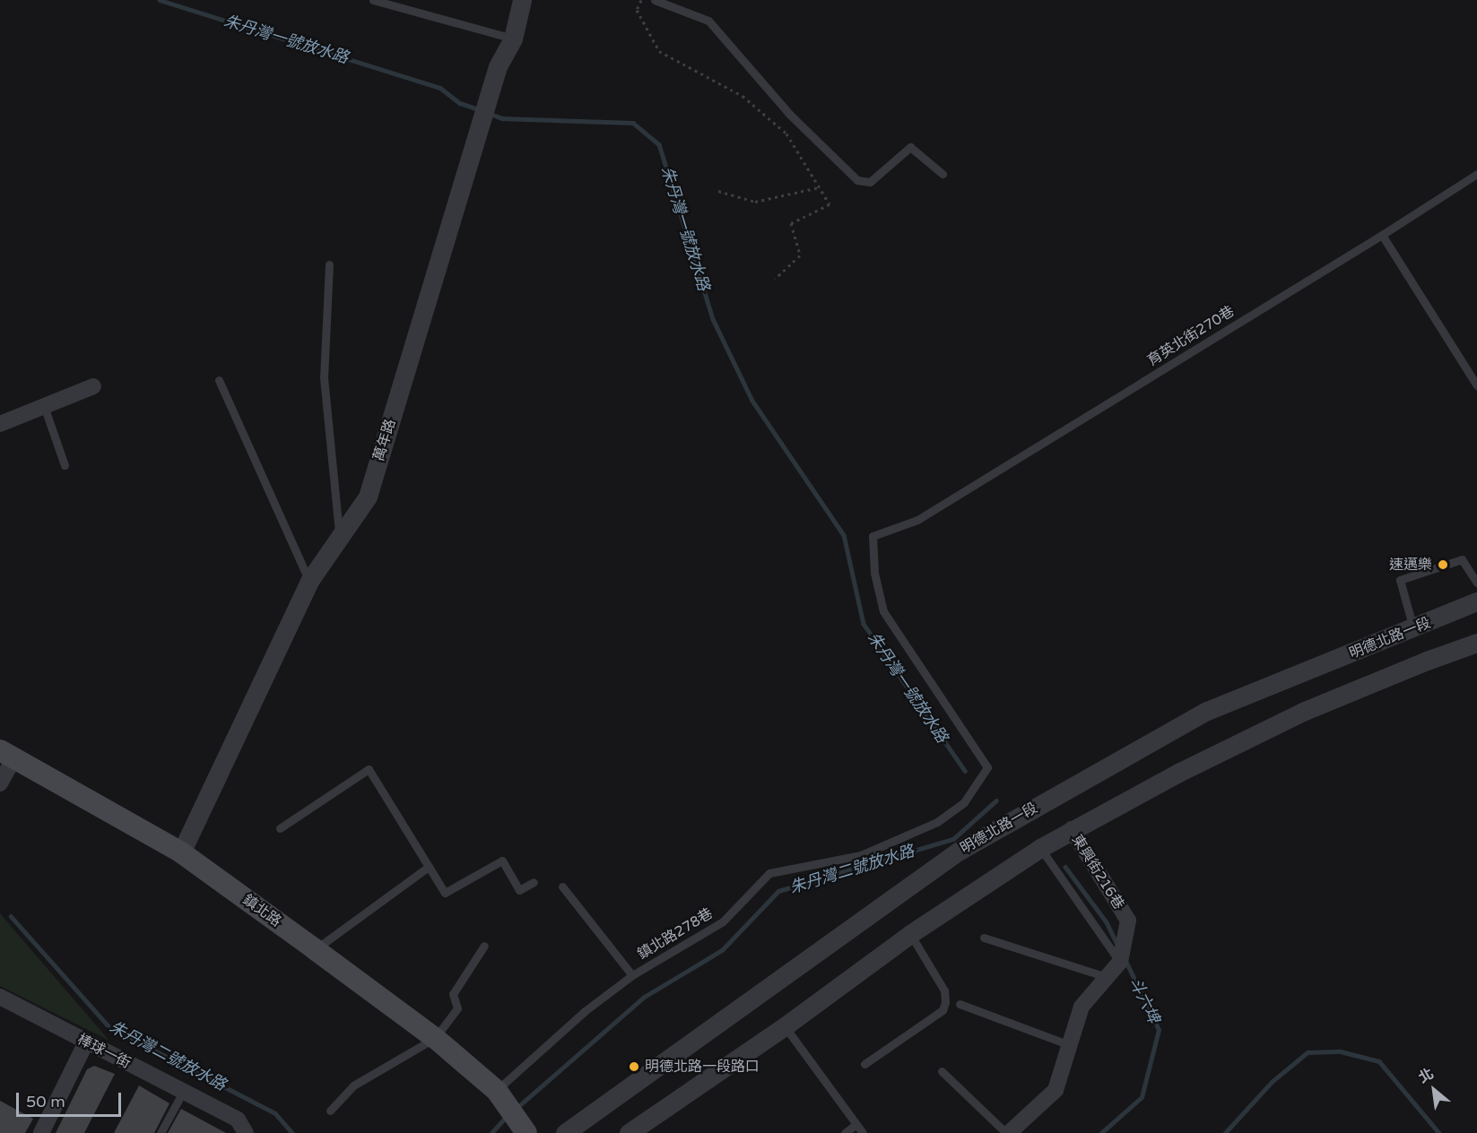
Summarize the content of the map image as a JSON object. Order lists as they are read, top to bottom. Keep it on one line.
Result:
{"streets":{"main road":["鎮北路"],"street":["萬年路","明德北路一段","東興街216巷","棒球一街"],"lane":["育英北街270巷","鎮北路278巷"]},"crossings":[["育英北街270巷","鎮北路278巷"],["萬年路","鎮北路"],["鎮北路","鎮北路278巷"]],"water":["朱丹灣一號放水路","朱丹灣二號放水路","斗六埤"],"places":["速邁樂","明德北路一段路口"],"scale_bar":"50 m","north":"top left"}
